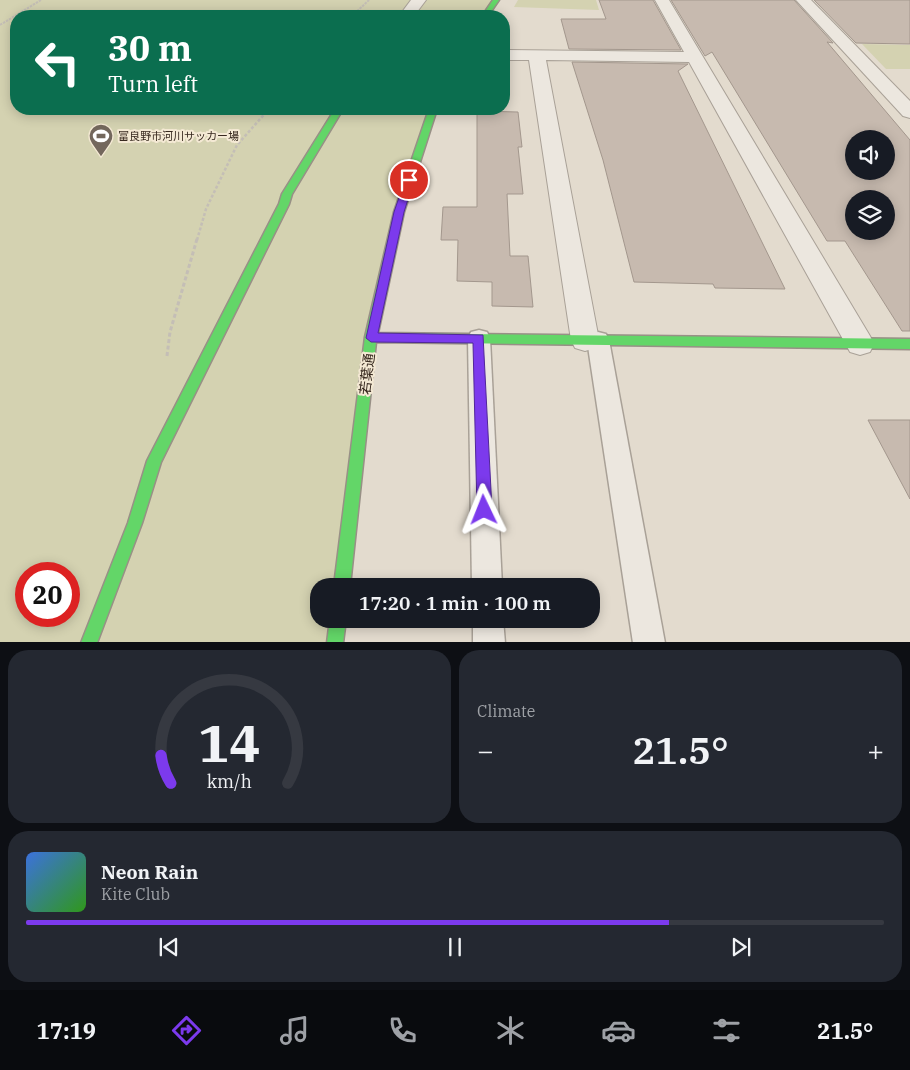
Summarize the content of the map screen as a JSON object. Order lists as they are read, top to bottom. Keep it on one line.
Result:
{"streets":{"street":["若葉通"]},"places":{"sports":["富良野市河川サッカー場"]},"page":{"turn":["30 m","Turn left"],"limit":"20","trip":"17:20 · 1 min · 100 m","tile":"Climate","heat":["−","21.5°","+"],"song":["Neon Rain","Kite Club"],"tabs":["17:19","21.5°"],"gauge":["14","km/h"]}}
